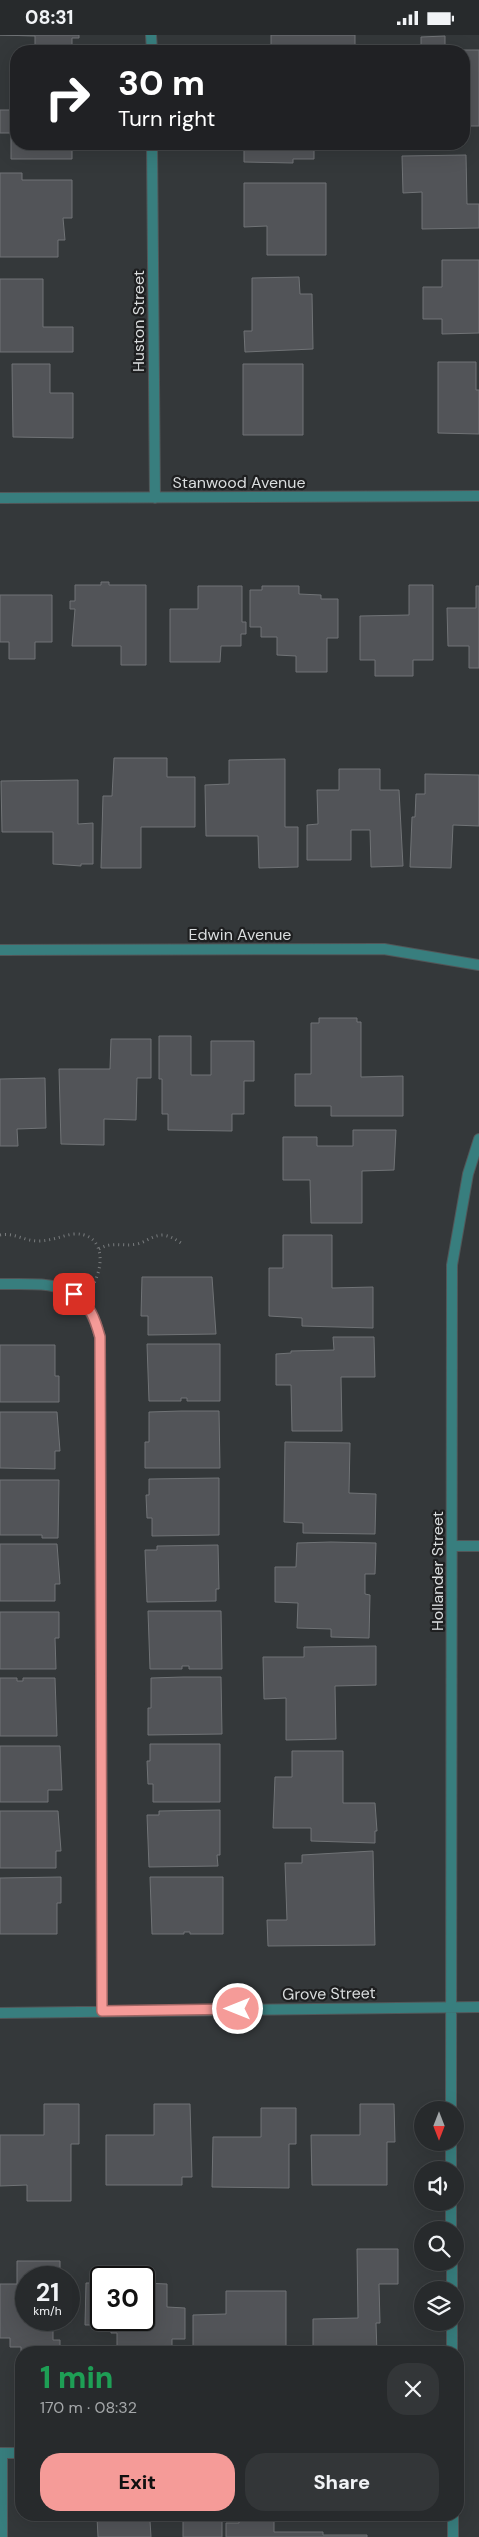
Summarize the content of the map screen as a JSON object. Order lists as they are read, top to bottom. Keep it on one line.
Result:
{"streets":{"street":["Huston Street","Stanwood Avenue","Edwin Avenue","Hollander Street","Grove Street"]},"crossings":[["Huston Street","Stanwood Avenue"],["Hollander Street","Grove Street"]],"north":"bottom","page":{"status":"08:31","turn":["30 m","Turn right"],"speed":"21 km/h","limit":"30","heading":["1 min","170 m · 08:32"],"buttons":["Exit","Share"]}}
